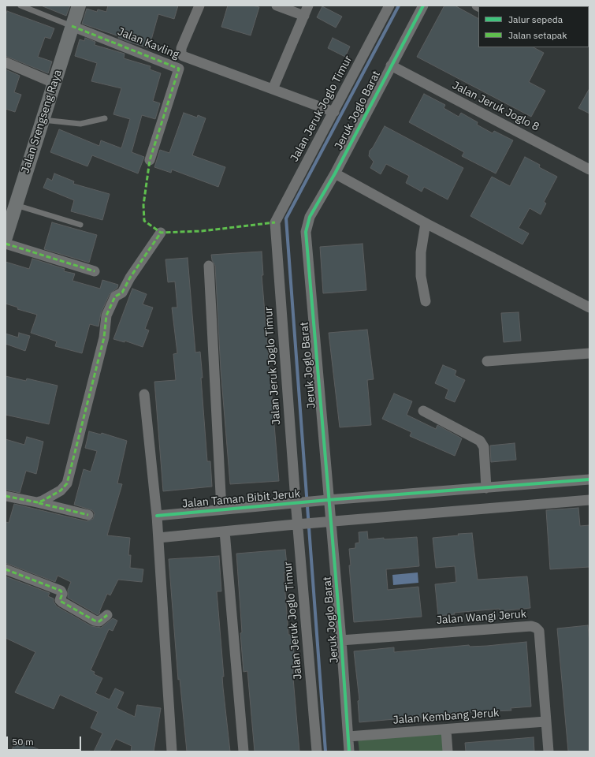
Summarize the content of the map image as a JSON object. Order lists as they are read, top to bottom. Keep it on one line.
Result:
{"streets":{"main road":["Jalan Srengseng Raya"],"street":["Jalan Kavling","Jalan Jeruk Joglo 8","Jalan Jeruk Joglo Timur","Jeruk Joglo Barat","Jalan Taman Bibit Jeruk","Jalan Wangi Jeruk","Jalan Kembang Jeruk"]},"crossings":[["Jalan Kavling","Jalan Srengseng Raya"],["Jalan Jeruk Joglo 8","Jeruk Joglo Barat"],["Jalan Jeruk Joglo Timur","Jalan Taman Bibit Jeruk"],["Jeruk Joglo Barat","Jalan Taman Bibit Jeruk"],["Jeruk Joglo Barat","Jalan Wangi Jeruk"],["Jeruk Joglo Barat","Jalan Kembang Jeruk"],["Jalan Wangi Jeruk","Jalan Kembang Jeruk"]],"legend":["Jalur sepeda","Jalan setapak"],"scale_bar":"50 m"}
